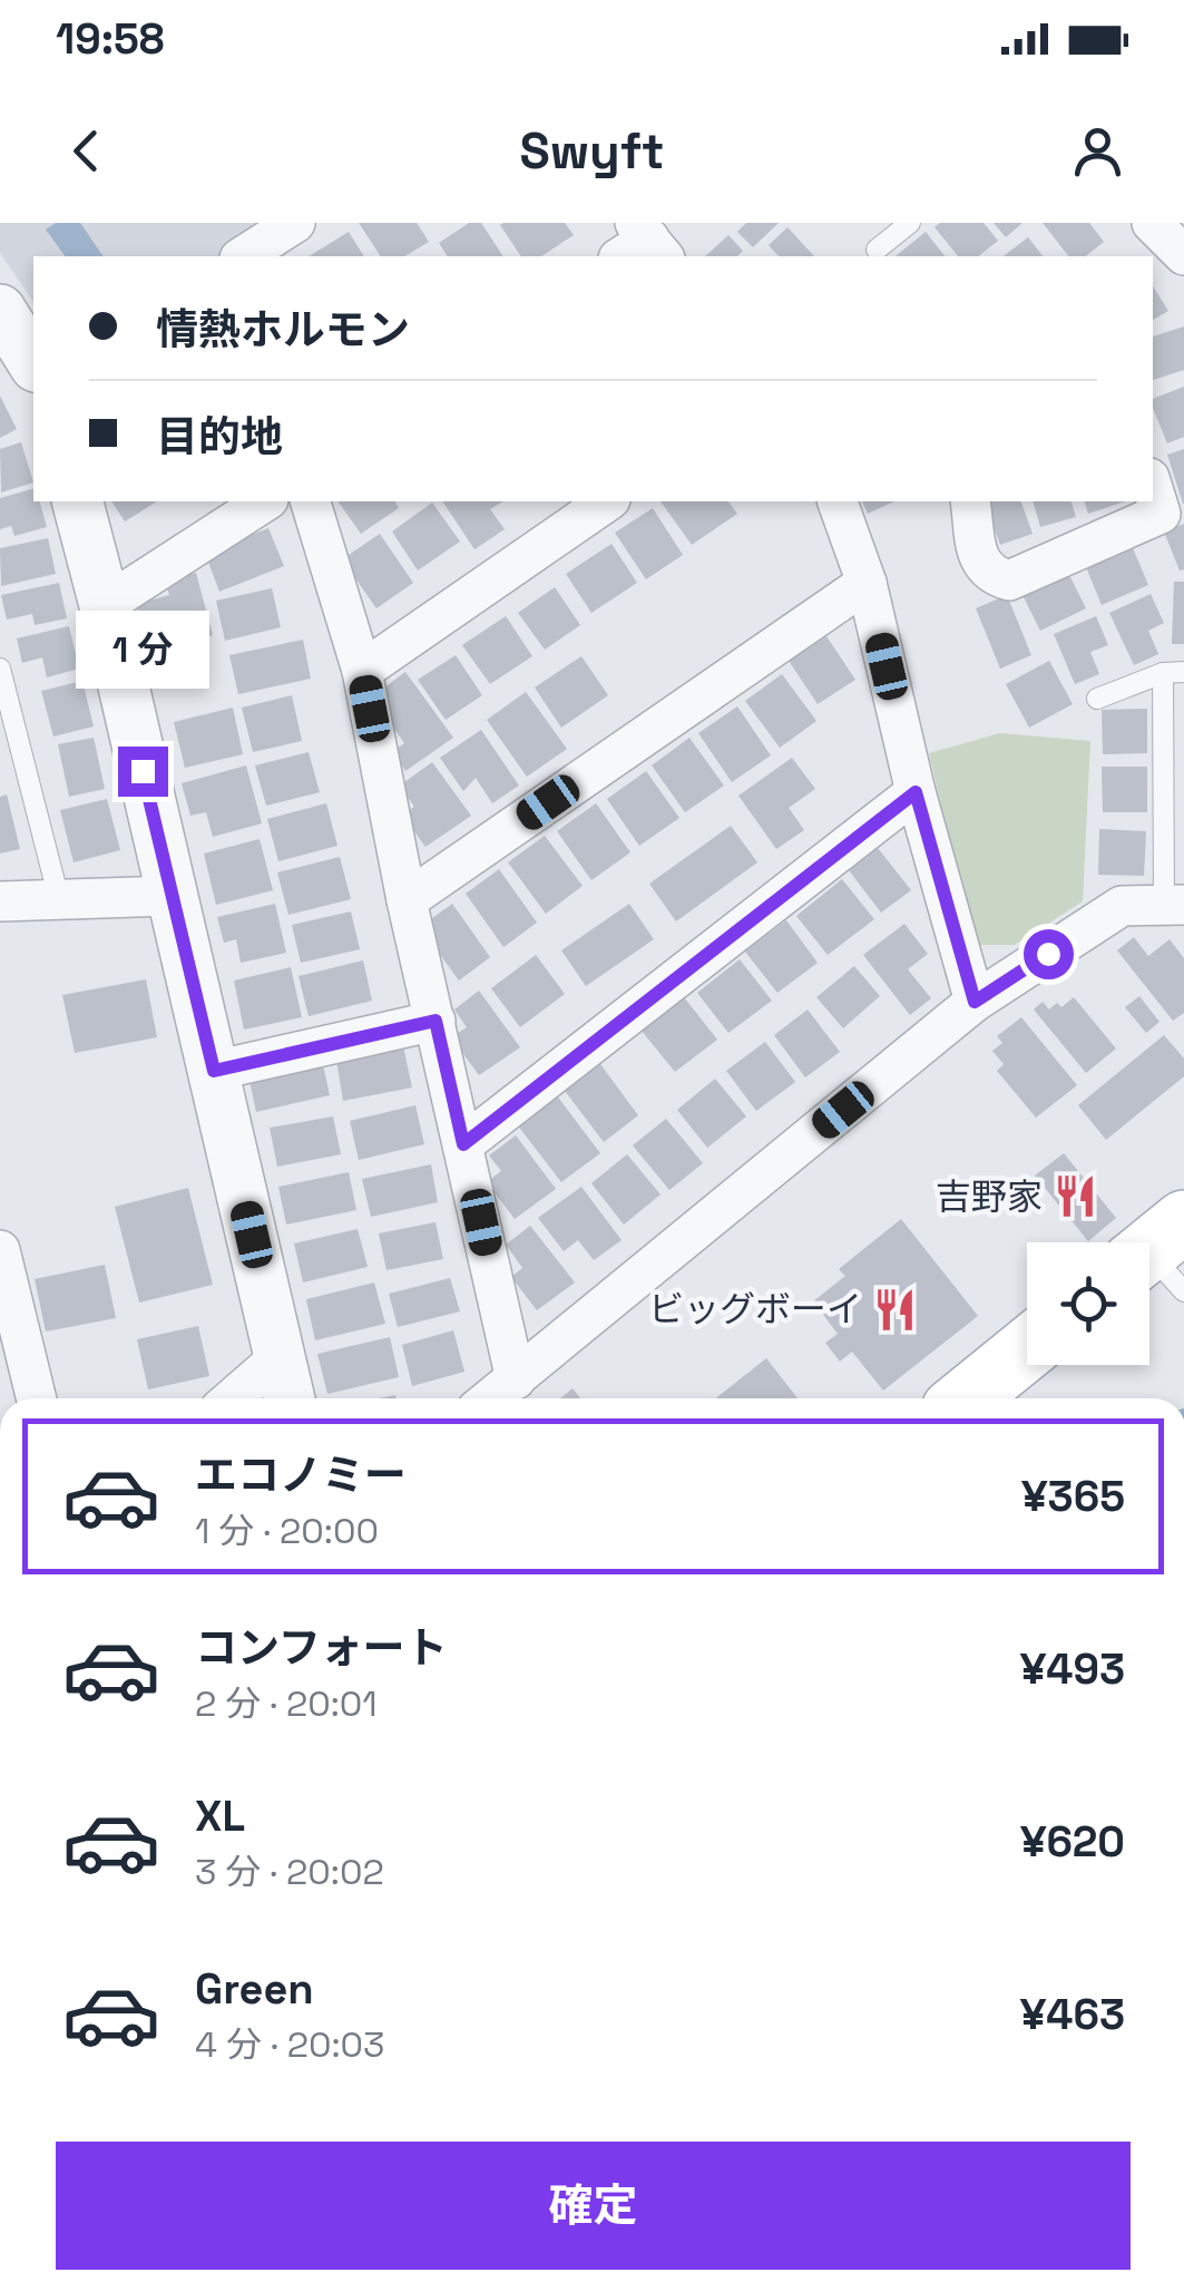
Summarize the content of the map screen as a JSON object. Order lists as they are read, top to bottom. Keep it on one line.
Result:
{"places":{"restaurant":["吉野家","ビッグボーイ"]},"page":{"status":"19:58","header":"Swyft","banner":["情熱ホルモン","目的地"],"bubble":"1 分","list":[{"name":"エコノミー","note":"1 分 · 20:00","value":"¥365"},{"name":"コンフォート","note":"2 分 · 20:01","value":"¥493"},{"name":"XL","note":"3 分 · 20:02","value":"¥620"},{"name":"Green","note":"4 分 · 20:03","value":"¥463"}],"buttons":"確定"}}
